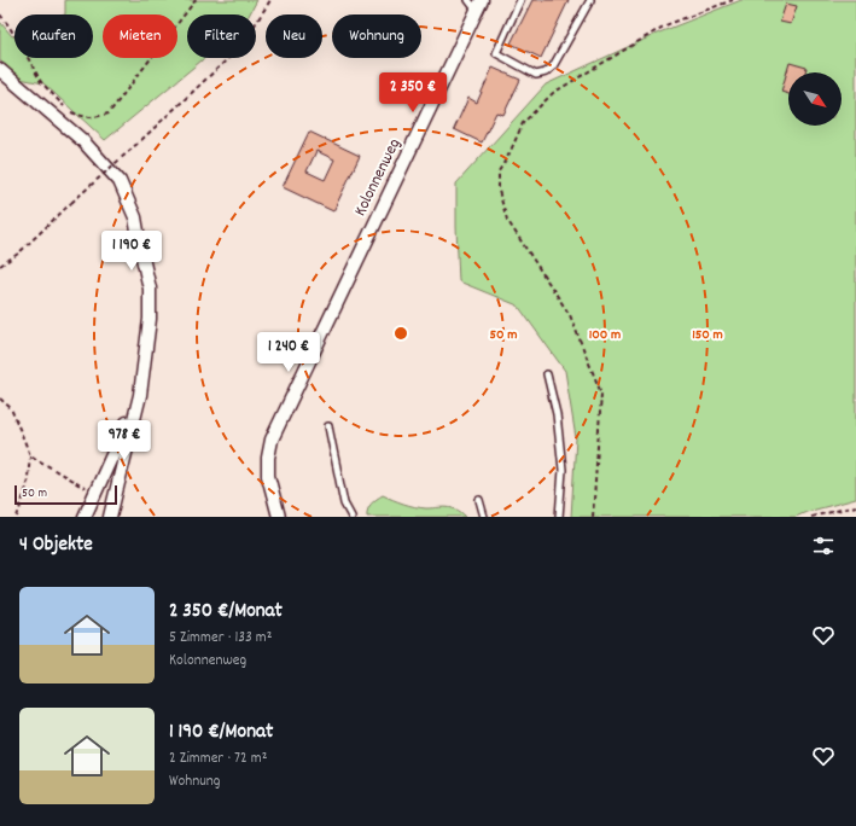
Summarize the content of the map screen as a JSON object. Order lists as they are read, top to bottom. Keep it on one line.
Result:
{"streets":{"street":["Kolonnenweg"]},"scale_bar":"50 m","north":"bottom right","page":{"chip":["Kaufen","Mieten","Filter","Neu","Wohnung"],"price":["2 350 €","1 190 €","1 240 €","978 €"],"scale":"50 m","heading":"4 Objekte","list":[{"name":"2 350 €/Monat","note":"5 Zimmer · 133 m² · Kolonnenweg"},{"name":"1 190 €/Monat","note":"2 Zimmer · 72 m² · Wohnung"}]},"rings":["50 m","100 m","150 m"]}
